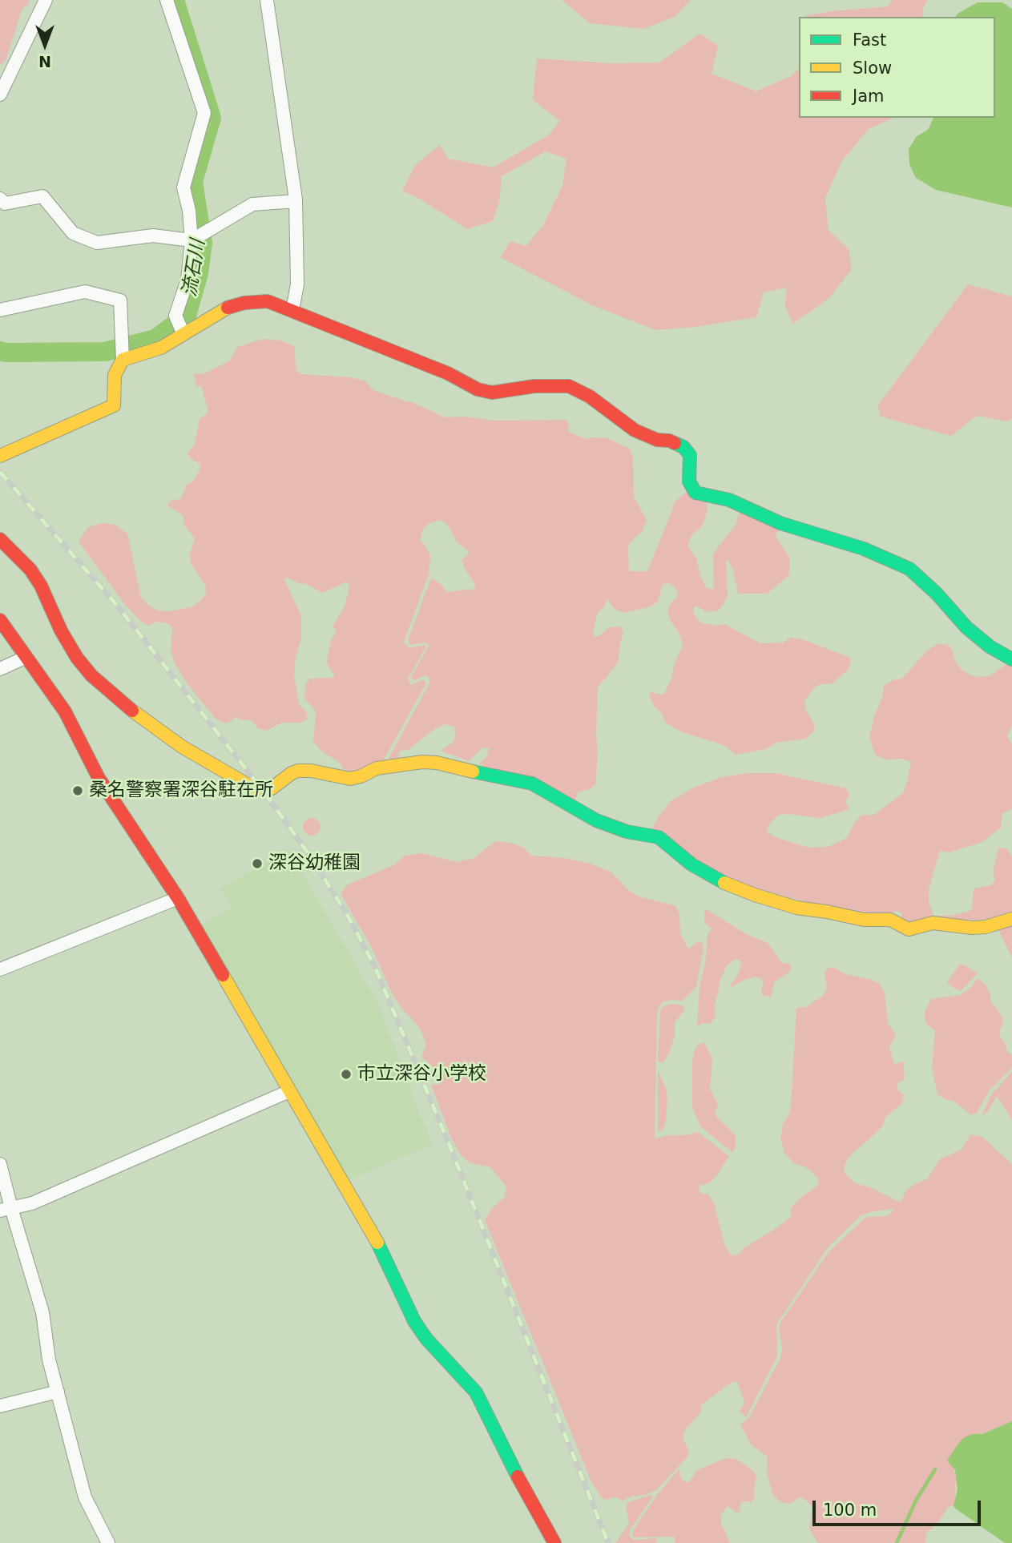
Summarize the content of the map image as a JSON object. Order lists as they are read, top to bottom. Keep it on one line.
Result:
{"water":["流石川"],"places":["桑名警察署深谷駐在所","深谷幼稚園","市立深谷小学校"],"legend":["Fast","Slow","Jam"],"scale_bar":"100 m","north":"bottom"}
